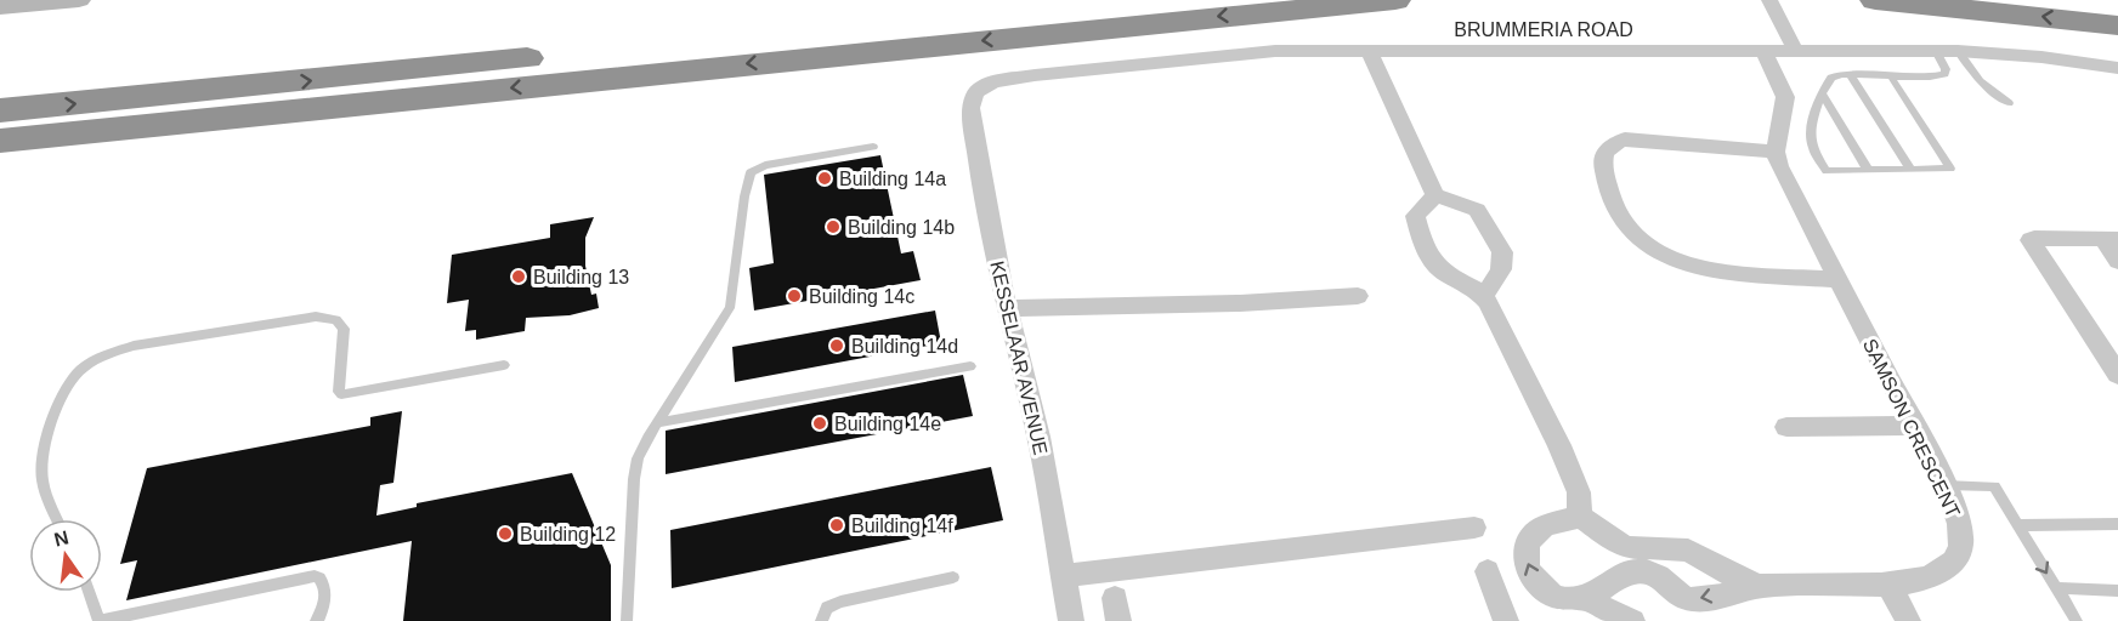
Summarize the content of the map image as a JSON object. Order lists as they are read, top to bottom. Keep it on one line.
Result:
{"streets":{"street":["BRUMMERIA ROAD","KESSELAAR AVENUE","SAMSON CRESCENT"]},"crossings":[["BRUMMERIA ROAD","KESSELAAR AVENUE"]],"places":["Building 14a","Building 14b","Building 13","Building 14c","Building 14d","Building 14e","Building 14f","Building 12"],"north":"top"}
